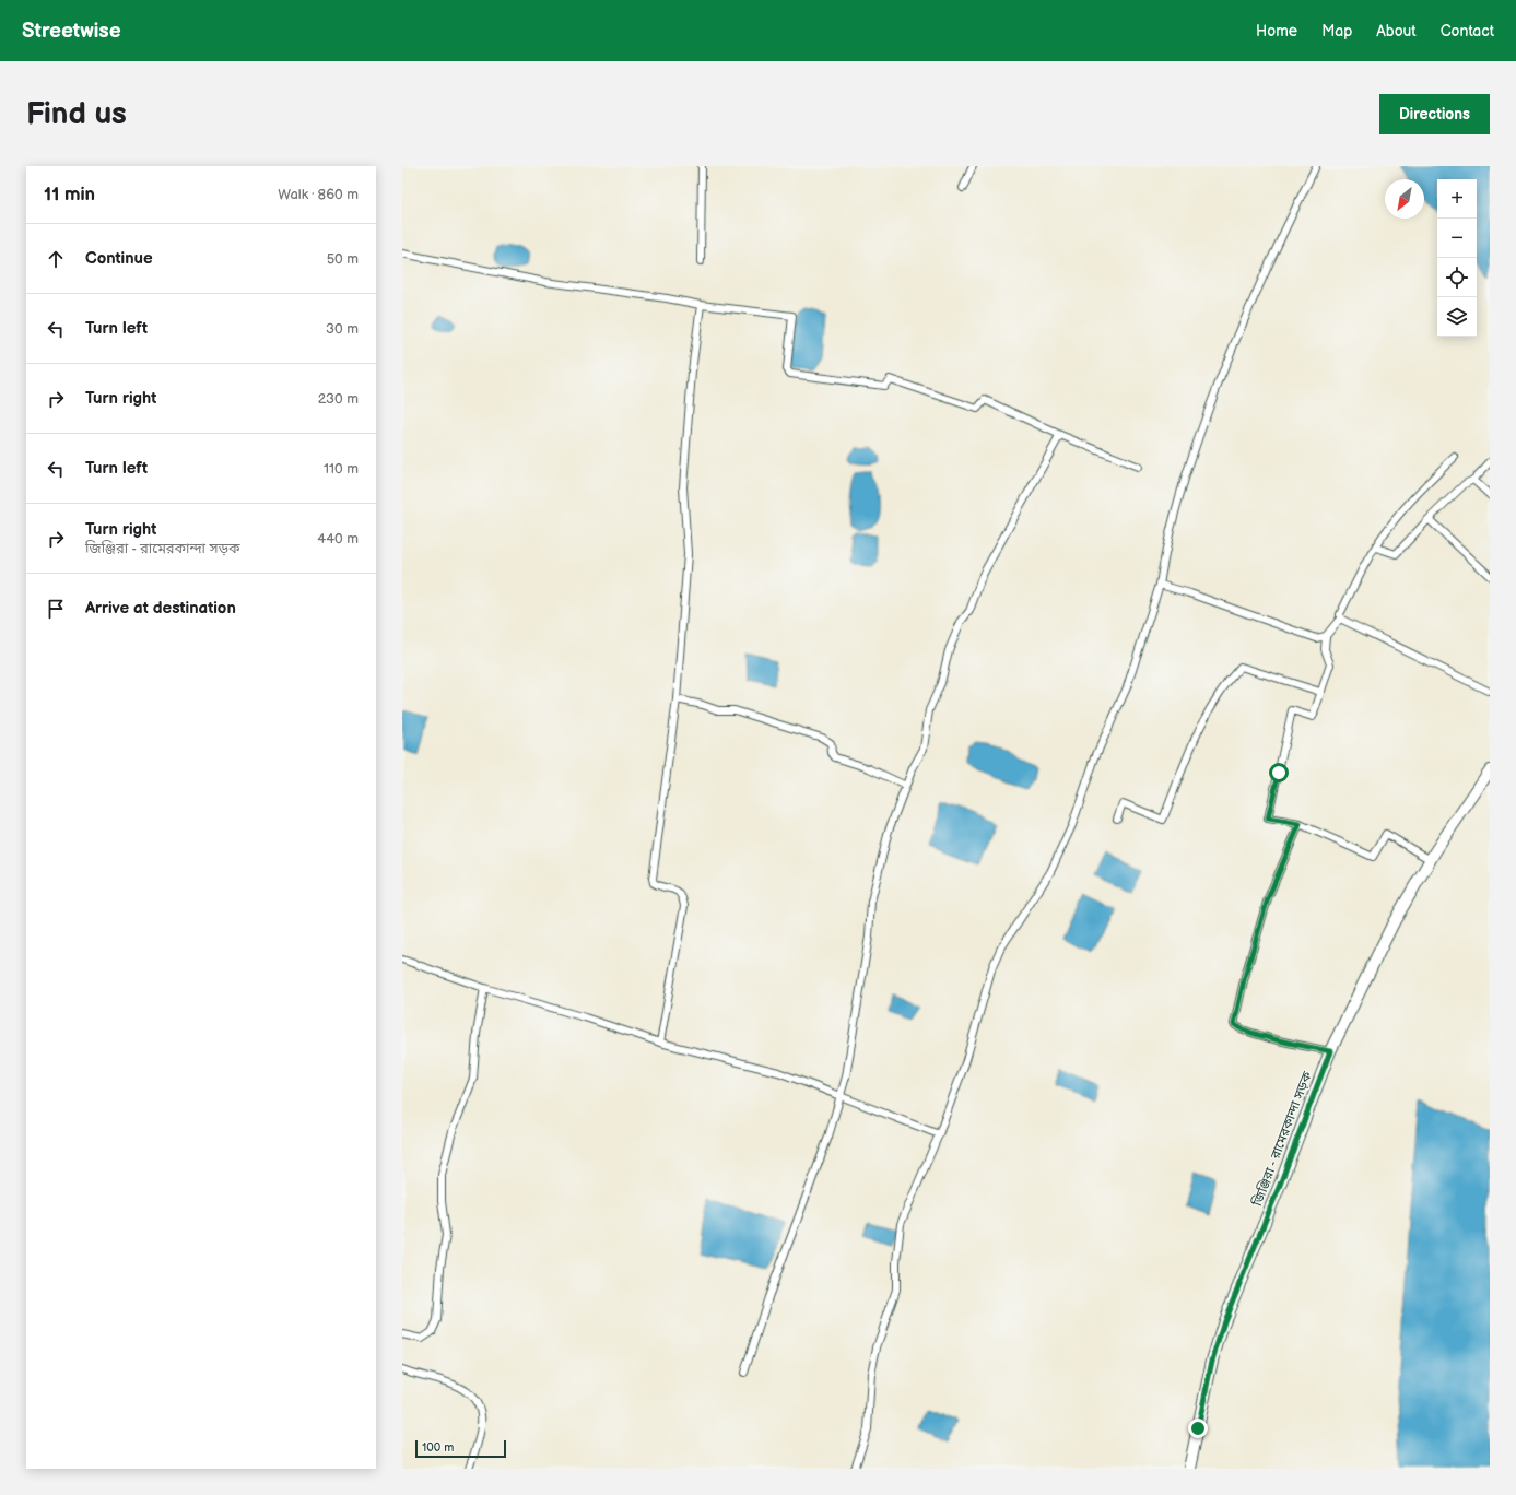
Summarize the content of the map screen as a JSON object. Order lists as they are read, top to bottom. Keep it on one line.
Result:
{"streets":{"main road":["জিঞ্জিরা - রামেরকান্দা সড়ক"]},"scale_bar":"100 m","north":"bottom left","page":{"header":"Streetwise","nav":["Home","Map","About","Contact"],"buttons":"Directions","title":"Find us","heading":["11 min","Walk · 860 m"],"map_buttons":["+","−"],"list":[["Continue","50 m"],["Turn left","30 m"],["Turn right","230 m"],["Turn left","110 m"],["Turn right","জিঞ্জিরা - রামেরকান্দা সড়ক","440 m"],"Arrive at destination"],"scale":"100 m"}}
